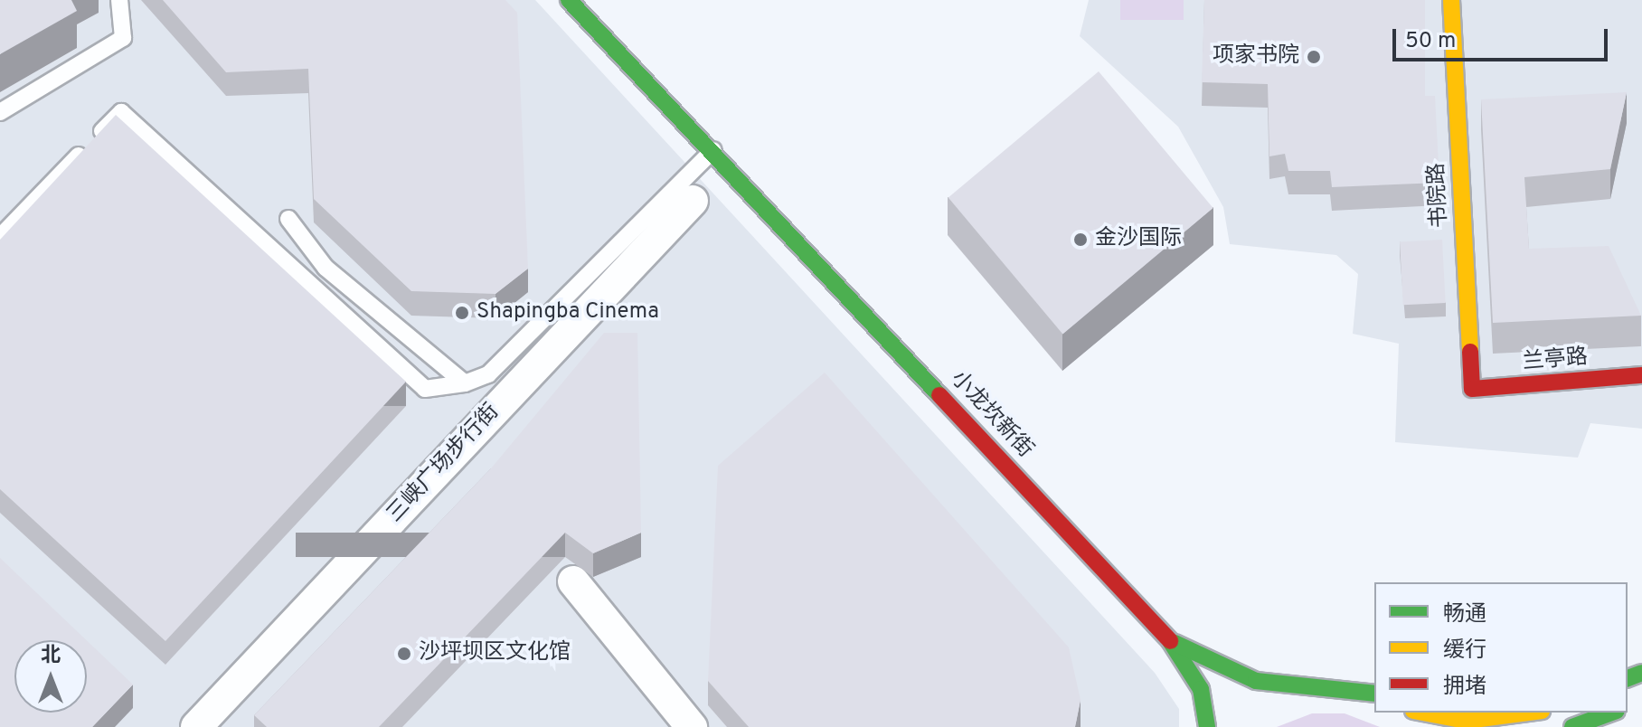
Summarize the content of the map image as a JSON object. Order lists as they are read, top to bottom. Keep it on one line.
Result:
{"streets":{"main road":["书院路","兰亭路","小龙坎新街"],"street":["三峡广场步行街"]},"crossings":[["书院路","兰亭路"]],"places":["项家书院","金沙国际","Shapingba Cinema","沙坪坝区文化馆"],"legend":["畅通","缓行","拥堵"],"scale_bar":"50 m","north":"top"}
